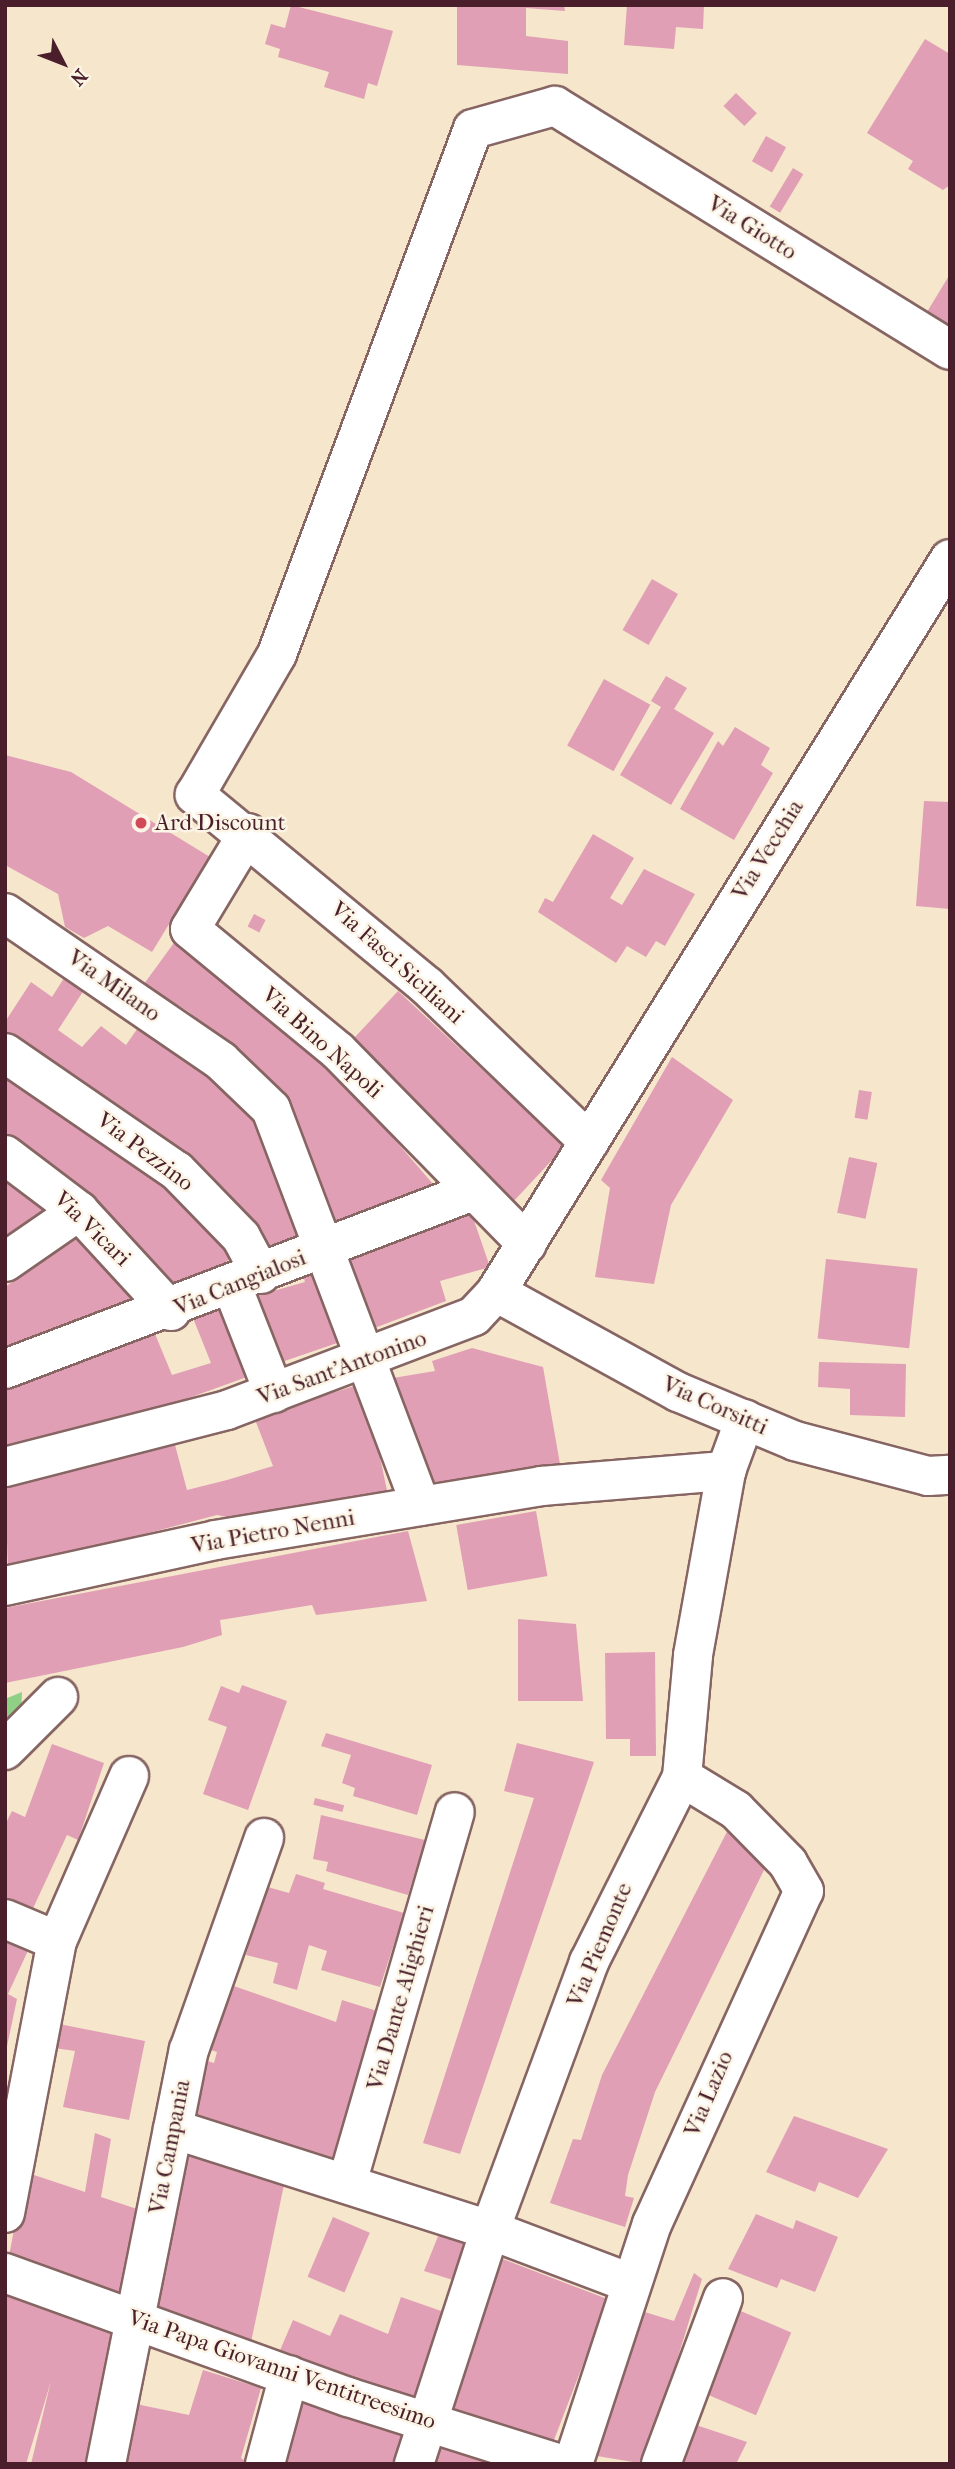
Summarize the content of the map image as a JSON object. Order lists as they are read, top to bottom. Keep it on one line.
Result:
{"streets":{"street":["Via Giotto","Via Vecchia","Via Fasci Siciliani","Via Milano","Via Bino Napoli","Via Pezzino","Via Vicari","Via Cangialosi","Via Sant'Antonino","Via Corsitti","Via Pietro Nenni","Via Piemonte","Via Dante Alighieri","Via Lazio","Via Campania","Via Papa Giovanni Ventitreesimo"]},"crossings":[["Via Giotto","Via Fasci Siciliani"],["Via Vecchia","Via Fasci Siciliani"],["Via Vecchia","Via Sant'Antonino"],["Via Fasci Siciliani","Via Bino Napoli"],["Via Fasci Siciliani","Via Sant'Antonino"],["Via Milano","Via Cangialosi"],["Via Milano","Via Sant'Antonino"],["Via Milano","Via Pietro Nenni"],["Via Bino Napoli","Via Cangialosi"],["Via Bino Napoli","Via Sant'Antonino"],["Via Pezzino","Via Cangialosi"],["Via Pezzino","Via Sant'Antonino"],["Via Vicari","Via Cangialosi"],["Via Sant'Antonino","Via Corsitti"],["Via Corsitti","Via Piemonte"],["Via Pietro Nenni","Via Piemonte"],["Via Piemonte","Via Lazio"],["Via Piemonte","Via Papa Giovanni Ventitreesimo"],["Via Campania","Via Papa Giovanni Ventitreesimo"]],"places":["Ard Discount"],"north":"bottom right"}
